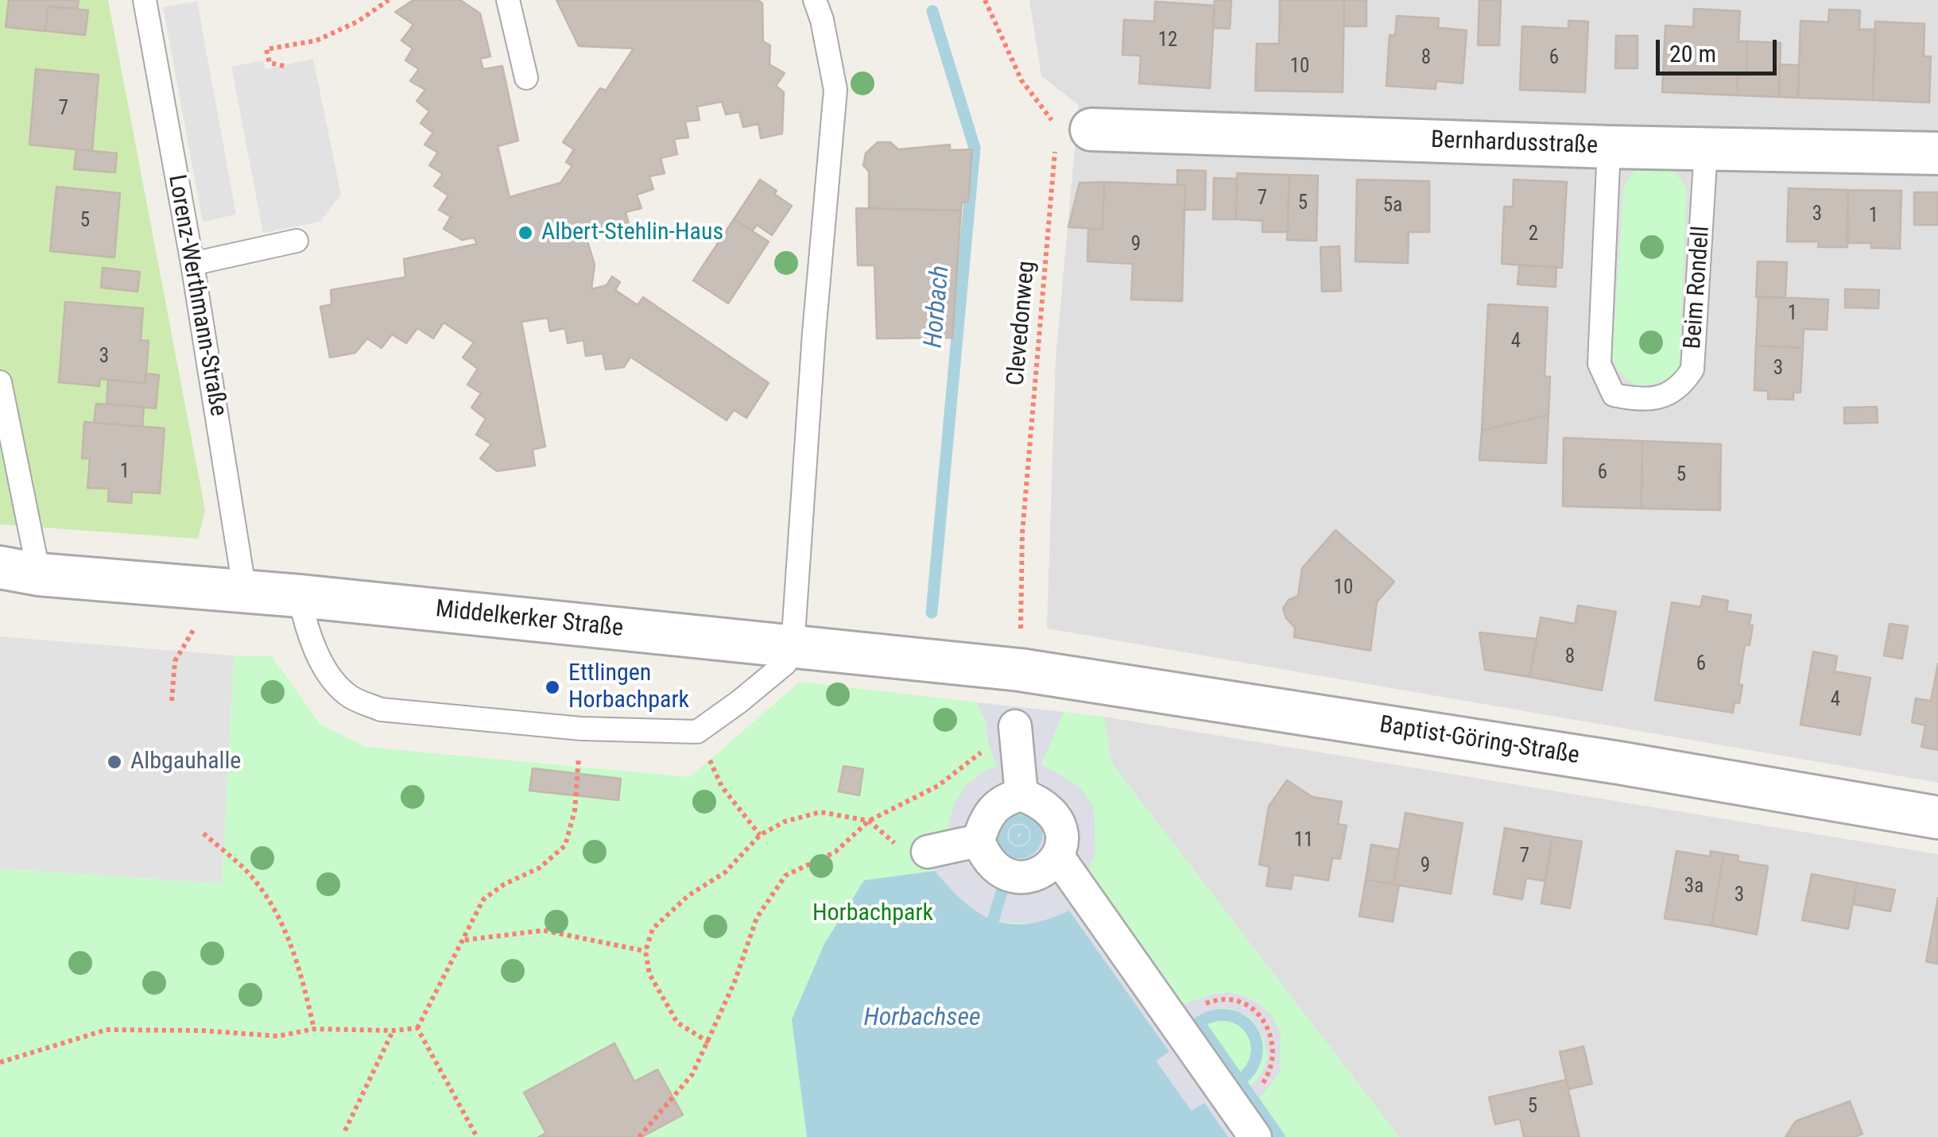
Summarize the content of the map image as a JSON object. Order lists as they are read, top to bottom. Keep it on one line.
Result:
{"streets":{"street":["Bernhardusstraße","Middelkerker Straße","Baptist-Göring-Straße"],"lane":["Beim Rondell","Lorenz-Werthmann-Straße"],"path":["Clevedonweg"]},"crossings":[["Bernhardusstraße","Beim Rondell"],["Bernhardusstraße","Clevedonweg"],["Lorenz-Werthmann-Straße","Middelkerker Straße"],["Clevedonweg","Middelkerker Straße"],["Clevedonweg","Baptist-Göring-Straße"],["Middelkerker Straße","Baptist-Göring-Straße"]],"water":["Horbach","Horbachsee"],"parks":["Horbachpark"],"places":["Albert-Stehlin-Haus","Ettlingen Horbachpark","Albgauhalle"],"house_numbers":["12","8","6","10","7","7","5","5a","3","1","5","2","9","1","4","3","3","1","6","5","10","8","6","4","11","7","9","3a","3","5"],"scale_bar":"20 m"}
